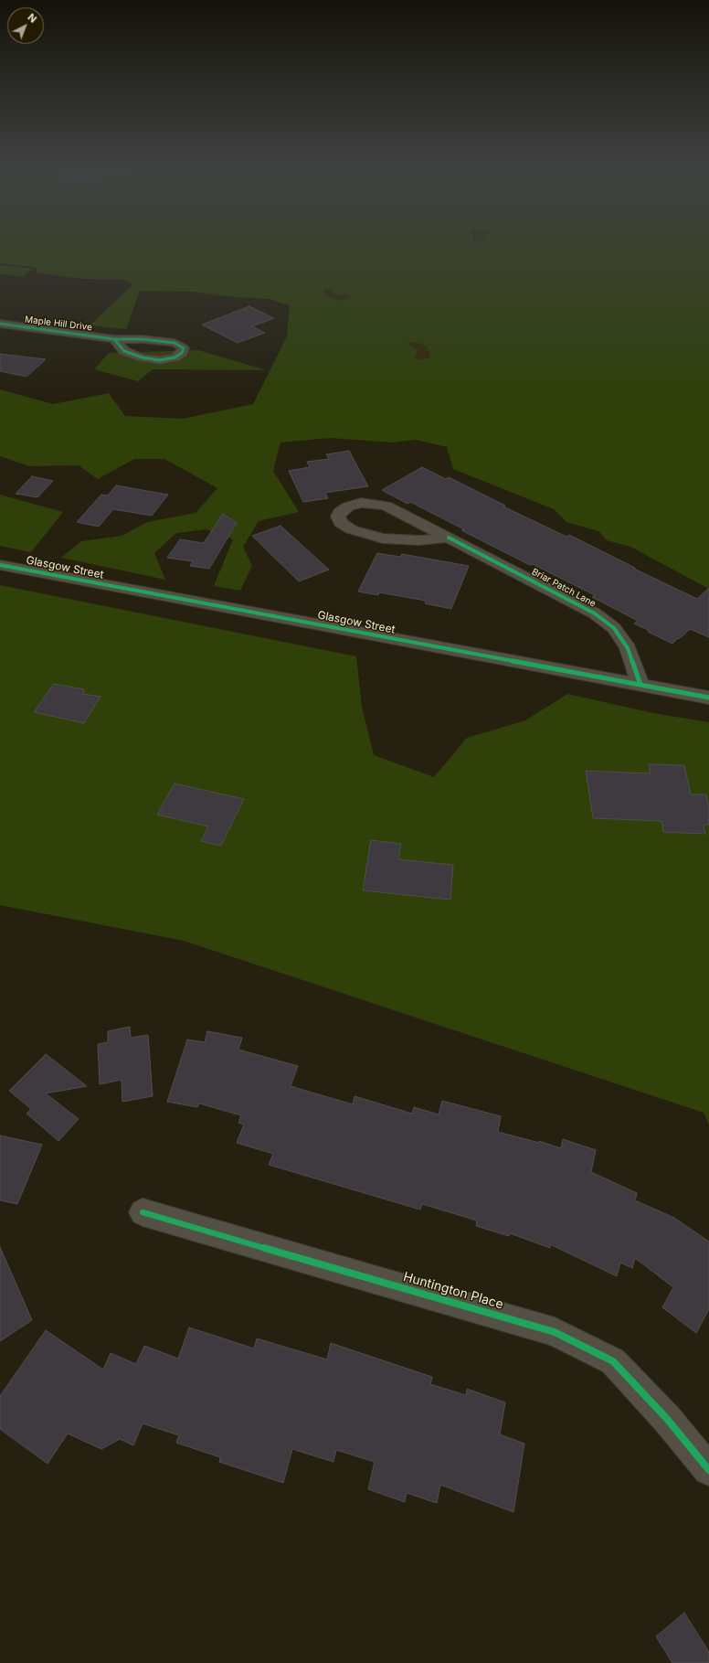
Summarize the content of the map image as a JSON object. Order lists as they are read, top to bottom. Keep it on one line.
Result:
{"streets":{"street":["Maple Hill Drive","Glasgow Street","Briar Patch Lane","Huntington Place"]},"crossings":[["Glasgow Street","Briar Patch Lane"]],"north":"top right"}
